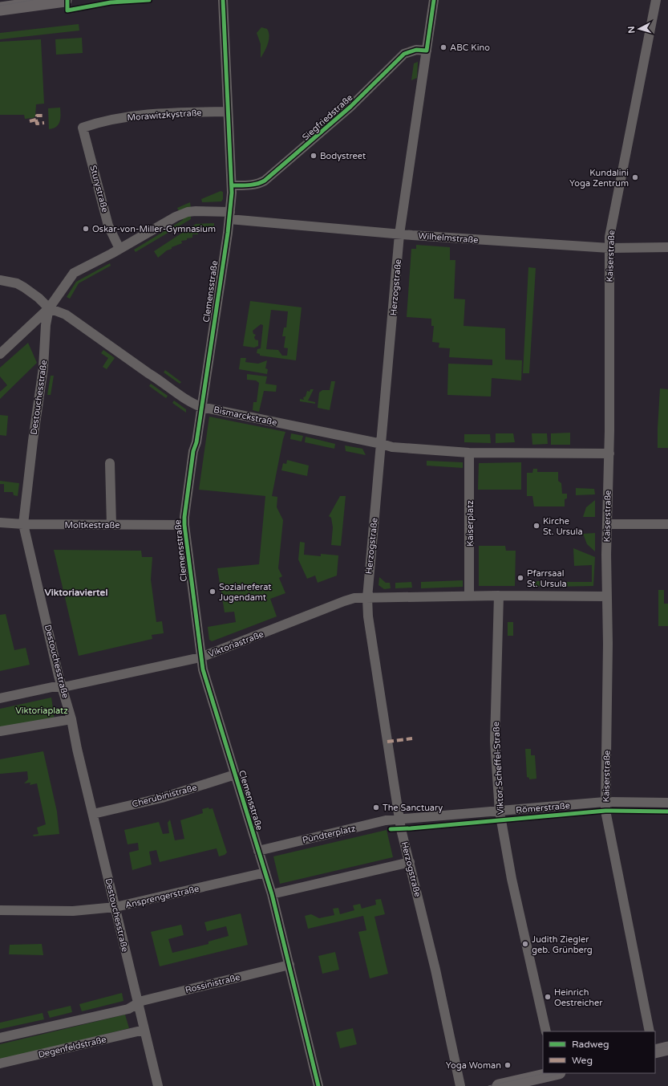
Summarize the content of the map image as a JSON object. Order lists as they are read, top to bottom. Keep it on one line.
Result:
{"streets":{"street":["Morawitzkystraße","Siegfriedstraße","Sturystraße","Wilhelmstraße","Kaiserstraße","Herzogstraße","Clemensstraße","Destouchesstraße","Bismarckstraße","Kaiserplatz","Moltkestraße","Viktoriastraße","Viktor-Scheffel-Straße","Cherubinistraße","Römerstraße","Pündterplatz","Ansprengerstraße","Rossinistraße","Degenfeldstraße"]},"crossings":[["Morawitzkystraße","Sturystraße"],["Morawitzkystraße","Clemensstraße"],["Siegfriedstraße","Herzogstraße"],["Siegfriedstraße","Clemensstraße"],["Wilhelmstraße","Kaiserstraße"],["Wilhelmstraße","Herzogstraße"],["Wilhelmstraße","Clemensstraße"],["Kaiserstraße","Römerstraße"],["Herzogstraße","Bismarckstraße"],["Herzogstraße","Viktoriastraße"],["Herzogstraße","Römerstraße"],["Herzogstraße","Pündterplatz"],["Clemensstraße","Bismarckstraße"],["Clemensstraße","Moltkestraße"],["Clemensstraße","Viktoriastraße"],["Clemensstraße","Cherubinistraße"],["Clemensstraße","Pündterplatz"],["Clemensstraße","Ansprengerstraße"],["Clemensstraße","Rossinistraße"],["Destouchesstraße","Bismarckstraße"],["Destouchesstraße","Moltkestraße"],["Destouchesstraße","Viktoriastraße"],["Destouchesstraße","Cherubinistraße"],["Destouchesstraße","Ansprengerstraße"],["Destouchesstraße","Rossinistraße"],["Destouchesstraße","Degenfeldstraße"],["Bismarckstraße","Kaiserplatz"],["Kaiserplatz","Viktoriastraße"],["Viktor-Scheffel-Straße","Römerstraße"],["Römerstraße","Pündterplatz"]],"districts":["Viktoriaviertel"],"parks":["Viktoriaplatz"],"places":["ABC Kino","Bodystreet","Kundalini Yoga Zentrum","Oskar-von-Miller-Gymnasium","Kirche St. Ursula","Pfarrsaal St. Ursula","Sozialreferat Jugendamt","The Sanctuary","Judith Ziegler geb. Grünberg","Heinrich Oestreicher","Yoga Woman"],"legend":["Radweg","Weg"],"north":"left"}
